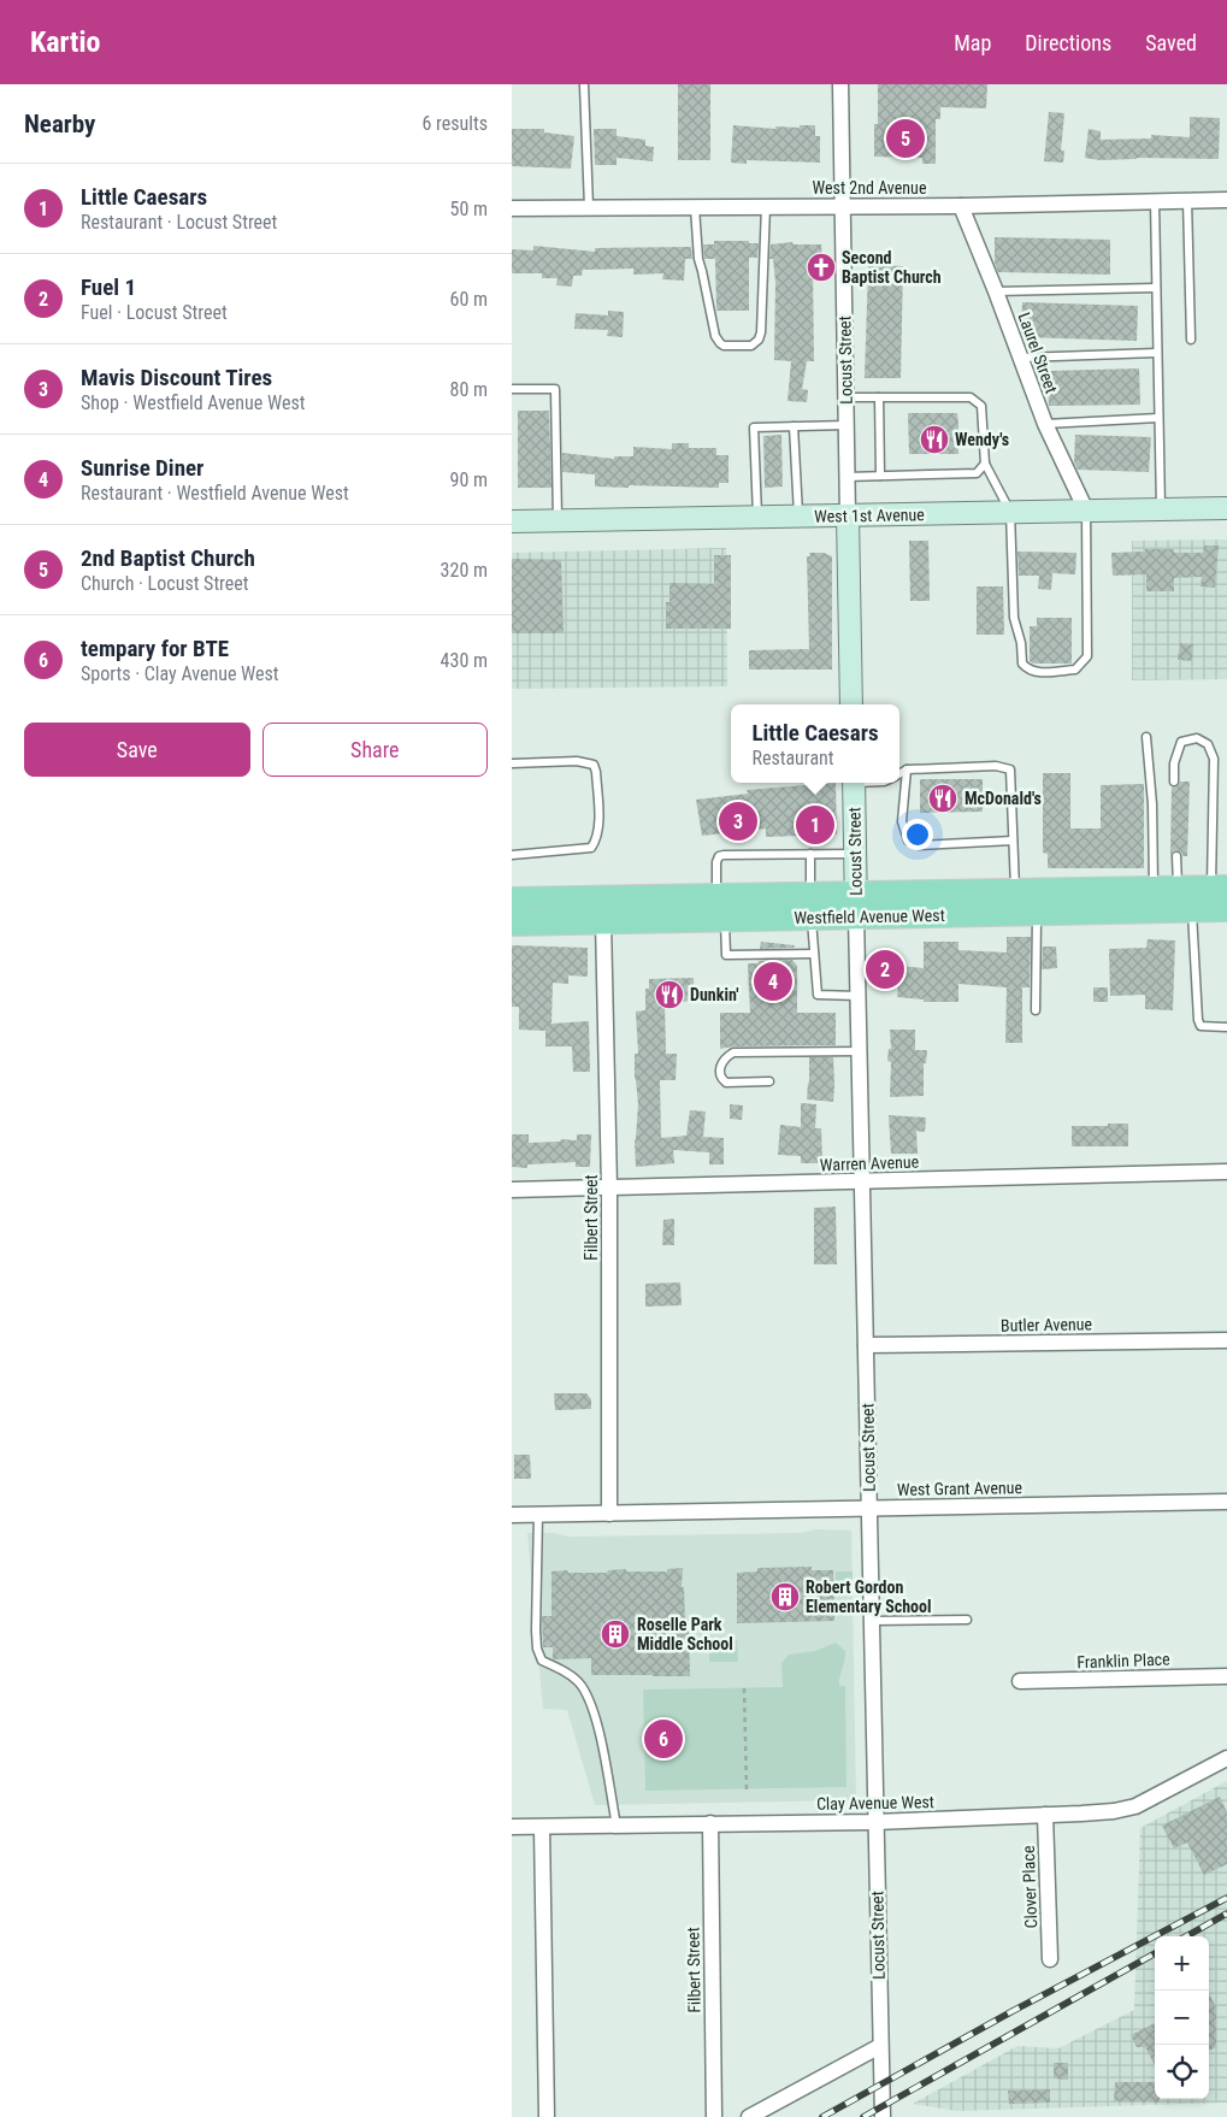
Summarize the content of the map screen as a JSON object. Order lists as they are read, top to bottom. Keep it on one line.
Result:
{"streets":{"main road":["Westfield Avenue West"],"street":["West 2nd Avenue","Laurel Street","Locust Street","West 1st Avenue","Warren Avenue","Filbert Street","Butler Avenue","West Grant Avenue","Franklin Place","Clay Avenue West","Clover Place"]},"crossings":[["West 2nd Avenue","Laurel Street"],["West 2nd Avenue","Locust Street"],["Laurel Street","West 1st Avenue"],["Locust Street","West 1st Avenue"],["Locust Street","Westfield Avenue West"],["Locust Street","Warren Avenue"],["Locust Street","Butler Avenue"],["Locust Street","West Grant Avenue"],["Locust Street","Clay Avenue West"],["Westfield Avenue West","Filbert Street"],["Warren Avenue","Filbert Street"],["Filbert Street","West Grant Avenue"],["Filbert Street","Clay Avenue West"],["Clay Avenue West","Clover Place"]],"places":{"church":["Second Baptist Church"],"restaurant":["Wendy's","McDonald's","Dunkin'"],"building":["Robert Gordon Elementary School","Roselle Park Middle School"]},"page":{"header":"Kartio","nav":["Map","Directions","Saved"],"heading":["Nearby","6 results"],"pins":["5","3","1","2","4","6"],"list":[{"mark":"1","name":"Little Caesars","note":"Restaurant · Locust Street","value":"50 m"},{"mark":"2","name":"Fuel 1","note":"Fuel · Locust Street","value":"60 m"},{"mark":"3","name":"Mavis Discount Tires","note":"Shop · Westfield Avenue West","value":"80 m"},{"mark":"4","name":"Sunrise Diner","note":"Restaurant · Westfield Avenue West","value":"90 m"},{"mark":"5","name":"2nd Baptist Church","note":"Church · Locust Street","value":"320 m"},{"mark":"6","name":"tempary for BTE","note":"Sports · Clay Avenue West","value":"430 m"}],"buttons":["Save","Share"],"popup":["Little Caesars","Restaurant"],"map_buttons":["+","−"]}}
